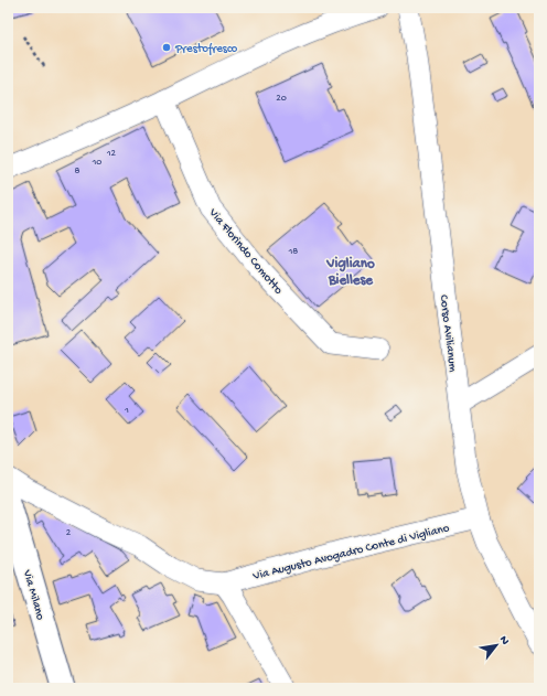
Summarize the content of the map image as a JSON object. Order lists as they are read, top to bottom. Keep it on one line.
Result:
{"streets":{"main road":["Via Milano"],"street":["Via Florindo Comotto","Corso Avilianum","Via Augusto Avogadro Conte di Vigliano"]},"crossings":[["Corso Avilianum","Via Augusto Avogadro Conte di Vigliano"]],"districts":["Vigliano Biellese"],"places":["Prestofresco"],"house_numbers":["20","12","10","8","18","1","2"],"north":"top right"}
